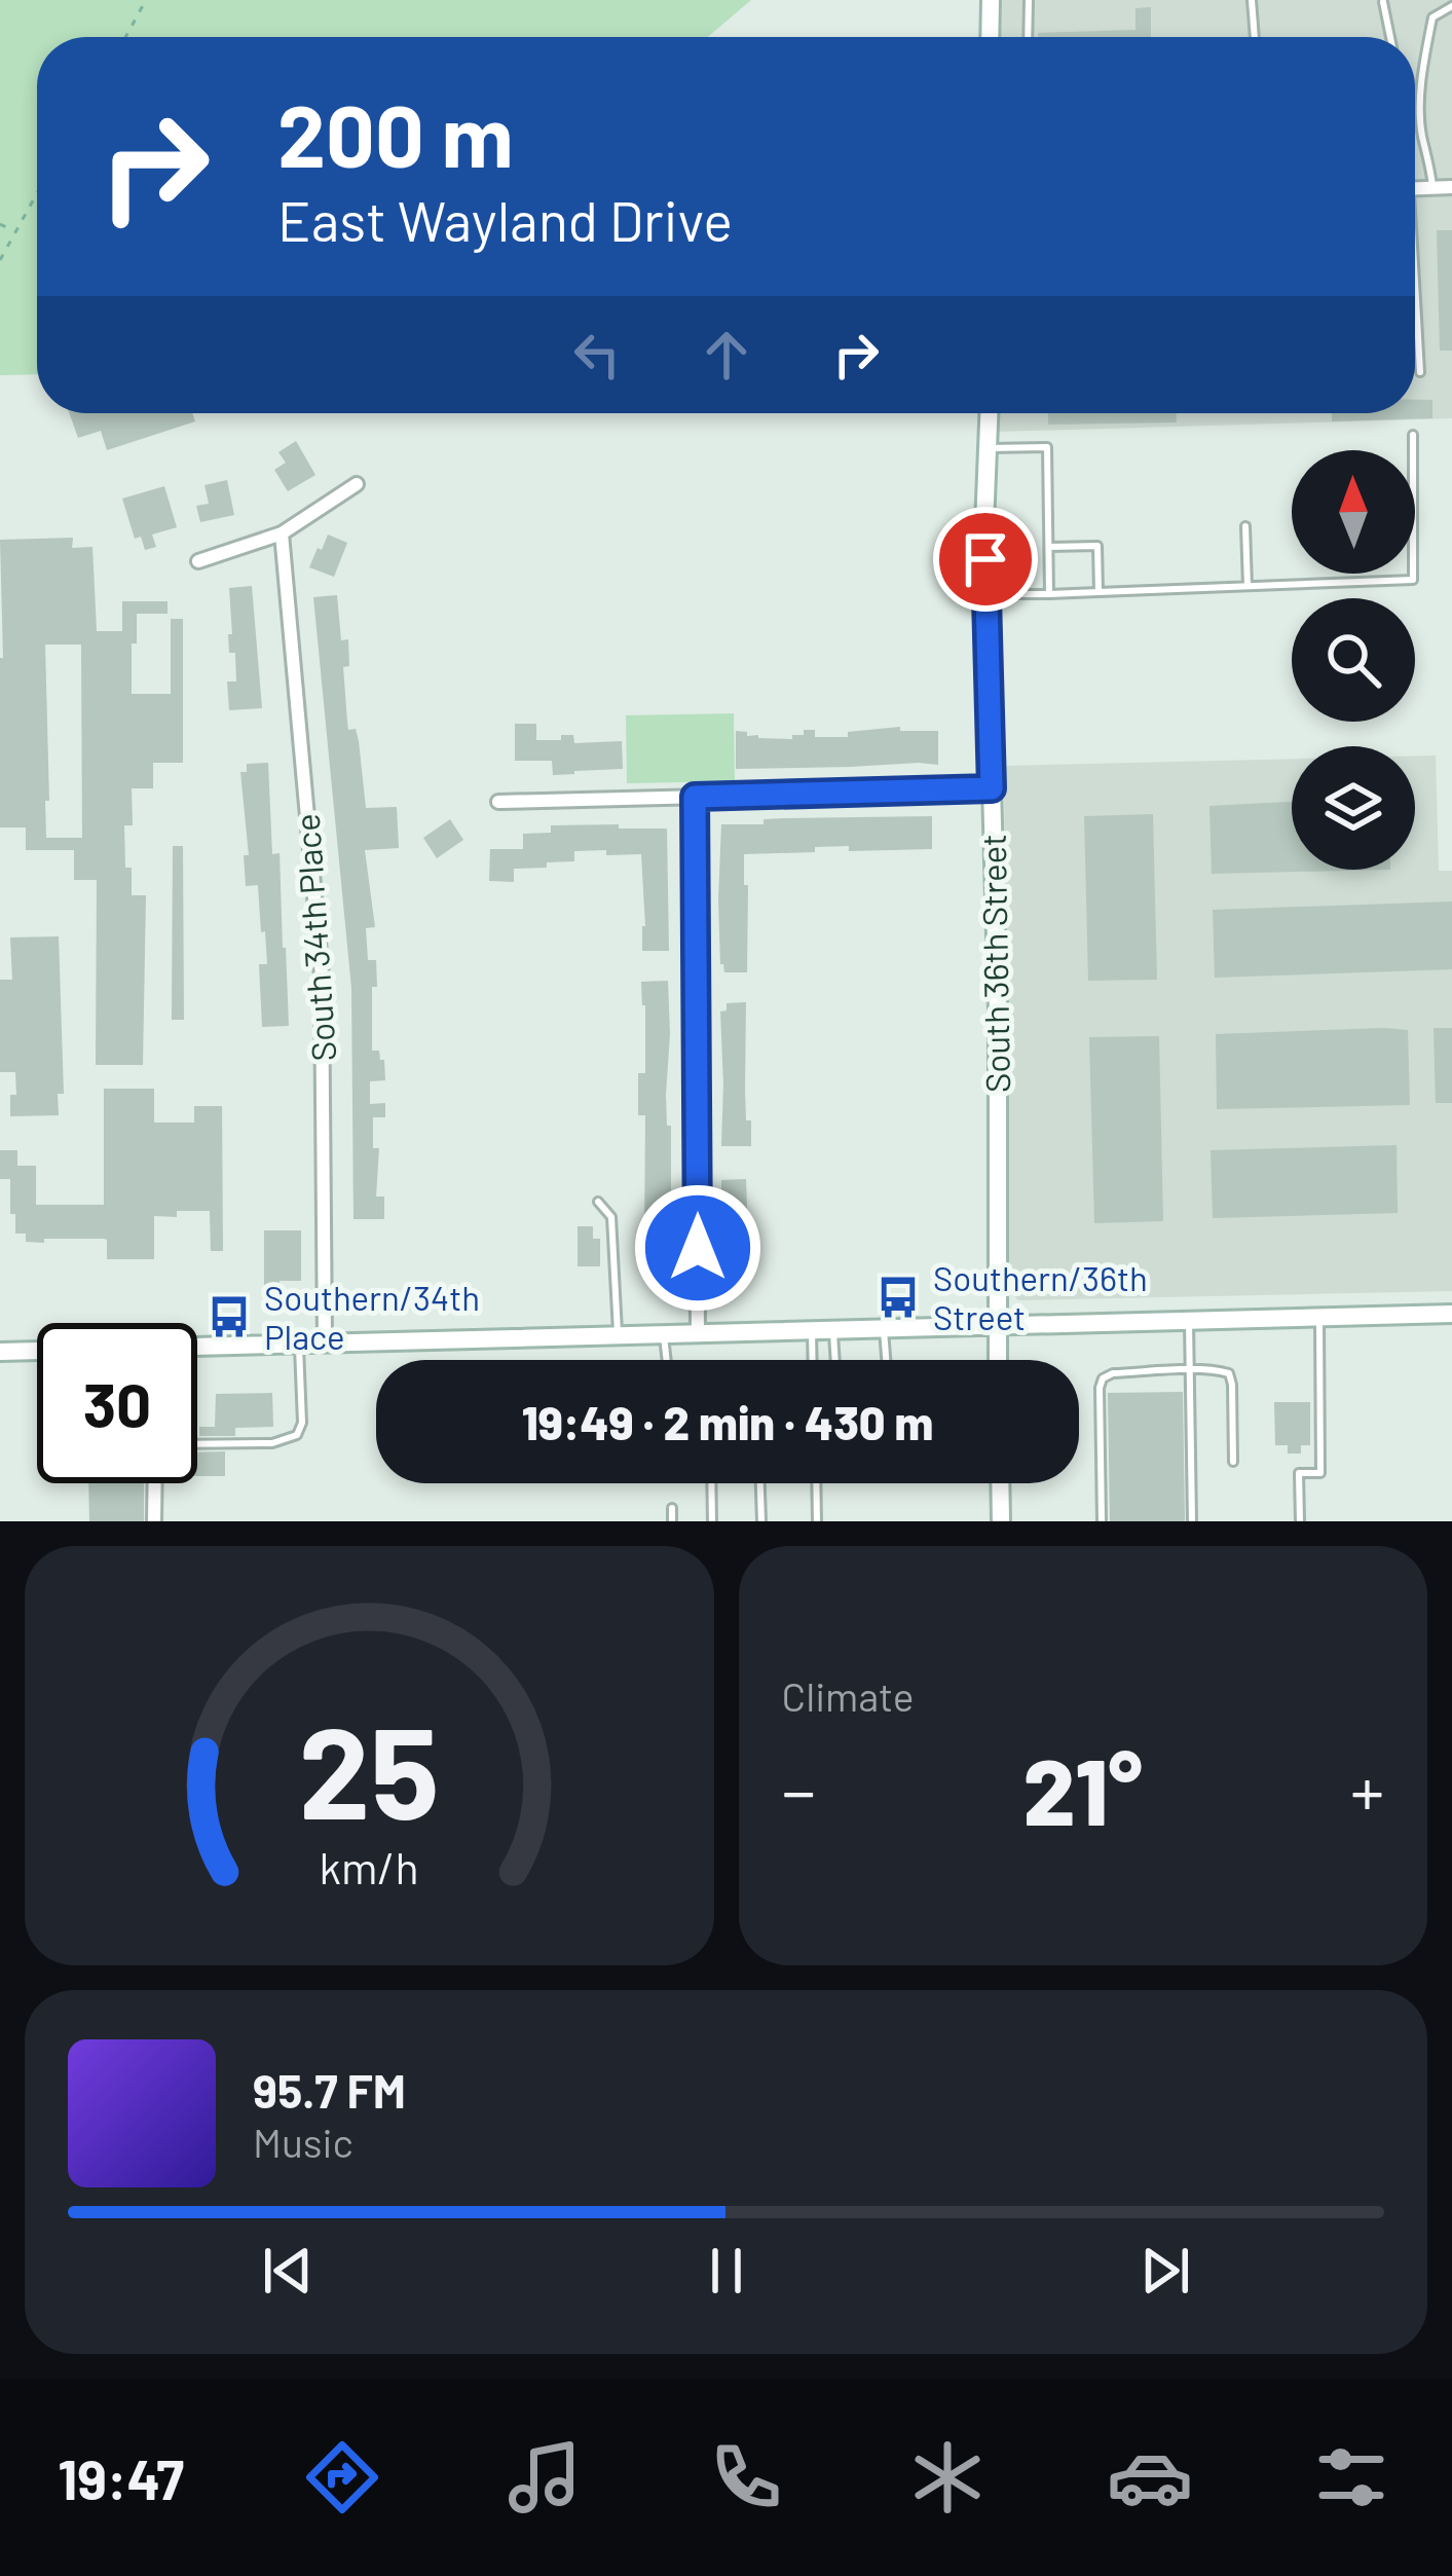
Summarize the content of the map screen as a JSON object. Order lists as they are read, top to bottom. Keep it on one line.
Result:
{"streets":{"main road":["South 36th Street"],"street":["South 34th Place"]},"places":{"bus stop":["Southern/36th Street","Southern/34th Place"]},"north":"top","page":{"turn":["200 m","East Wayland Drive"],"limit":"30","trip":"19:49 · 2 min · 430 m","tile":"Climate","heat":["−","21°","+"],"song":["95.7 FM","Music"],"tabs":"19:47","gauge":["25","km/h"]}}
